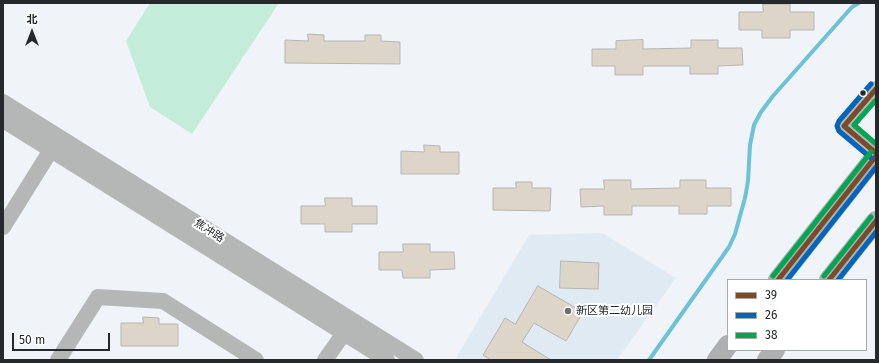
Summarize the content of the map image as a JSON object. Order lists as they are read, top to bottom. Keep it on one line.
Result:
{"streets":{"street":["焦冲路"]},"places":["新区第二幼儿园"],"lines":["transit line 26","transit line 39","transit line 38"],"legend":["39","26","38"],"scale_bar":"50 m","north":"top"}
